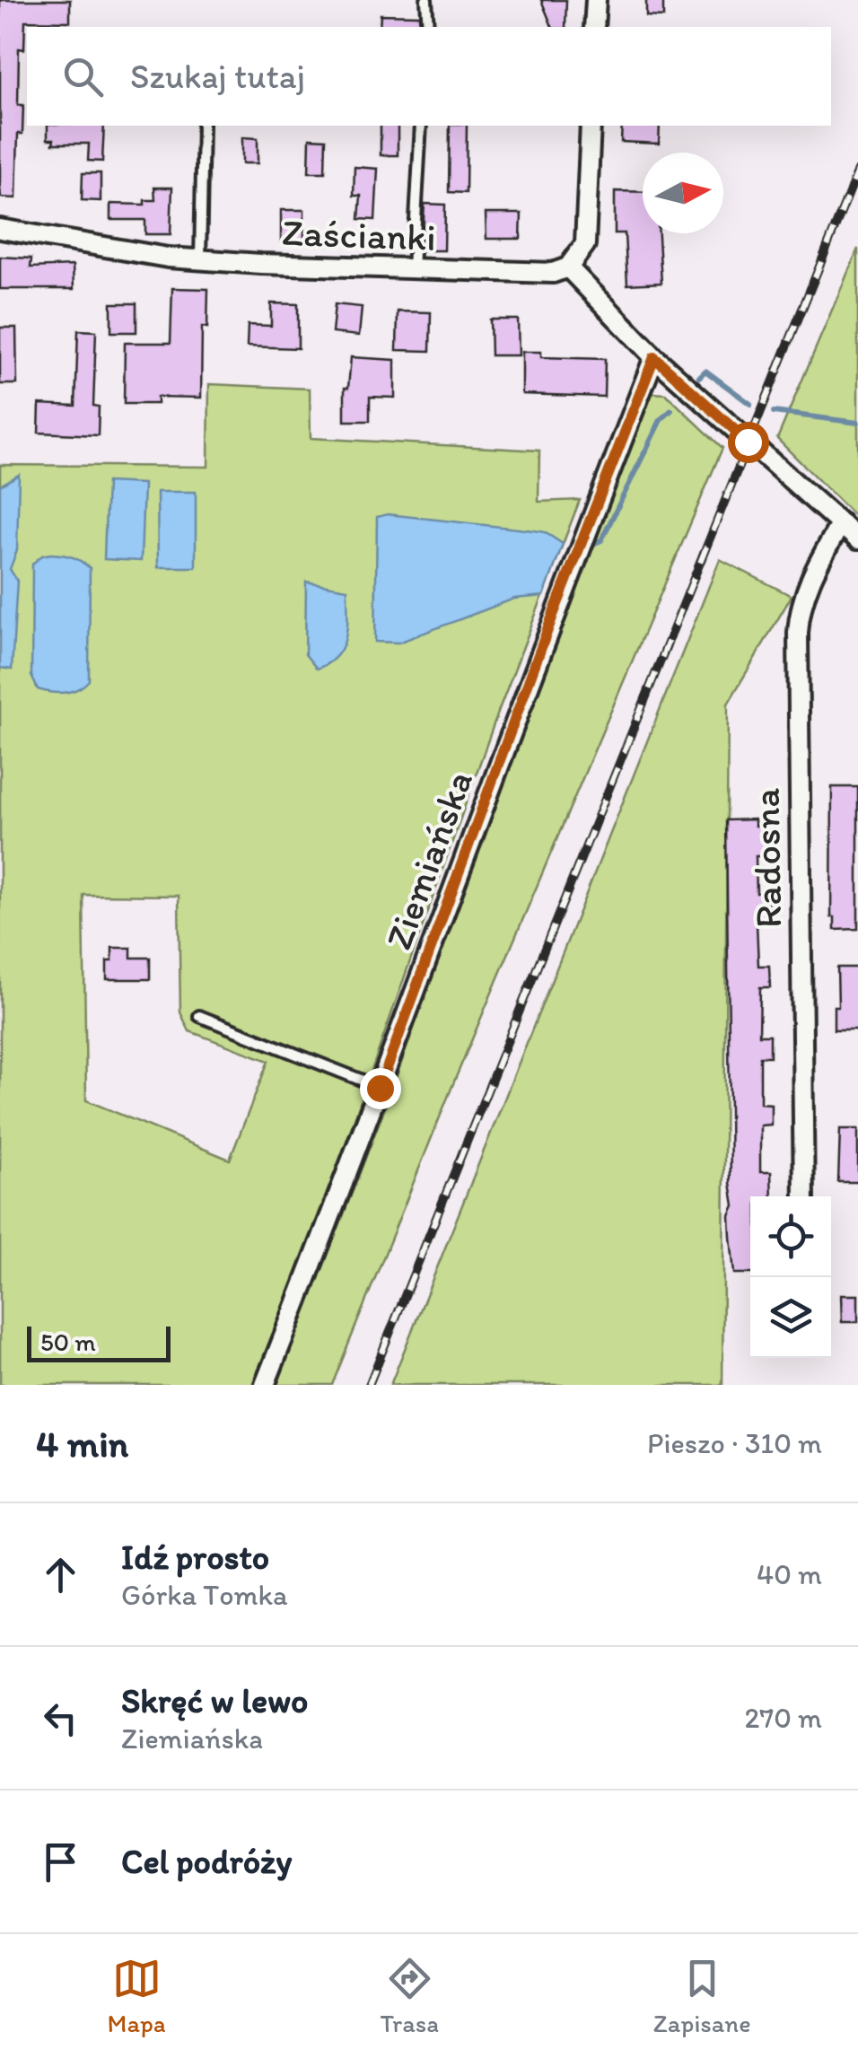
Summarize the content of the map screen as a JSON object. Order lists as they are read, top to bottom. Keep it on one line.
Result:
{"streets":{"street":["Zaścianki","Radosna","Ziemiańska"]},"scale_bar":"50 m","north":"right","page":{"search":"Szukaj tutaj","scale":"50 m","heading":["4 min","Pieszo · 310 m"],"list":[["Idź prosto","Górka Tomka","40 m"],["Skręć w lewo","Ziemiańska","270 m"],"Cel podróży"],"nav":["Mapa","Trasa","Zapisane"]}}
